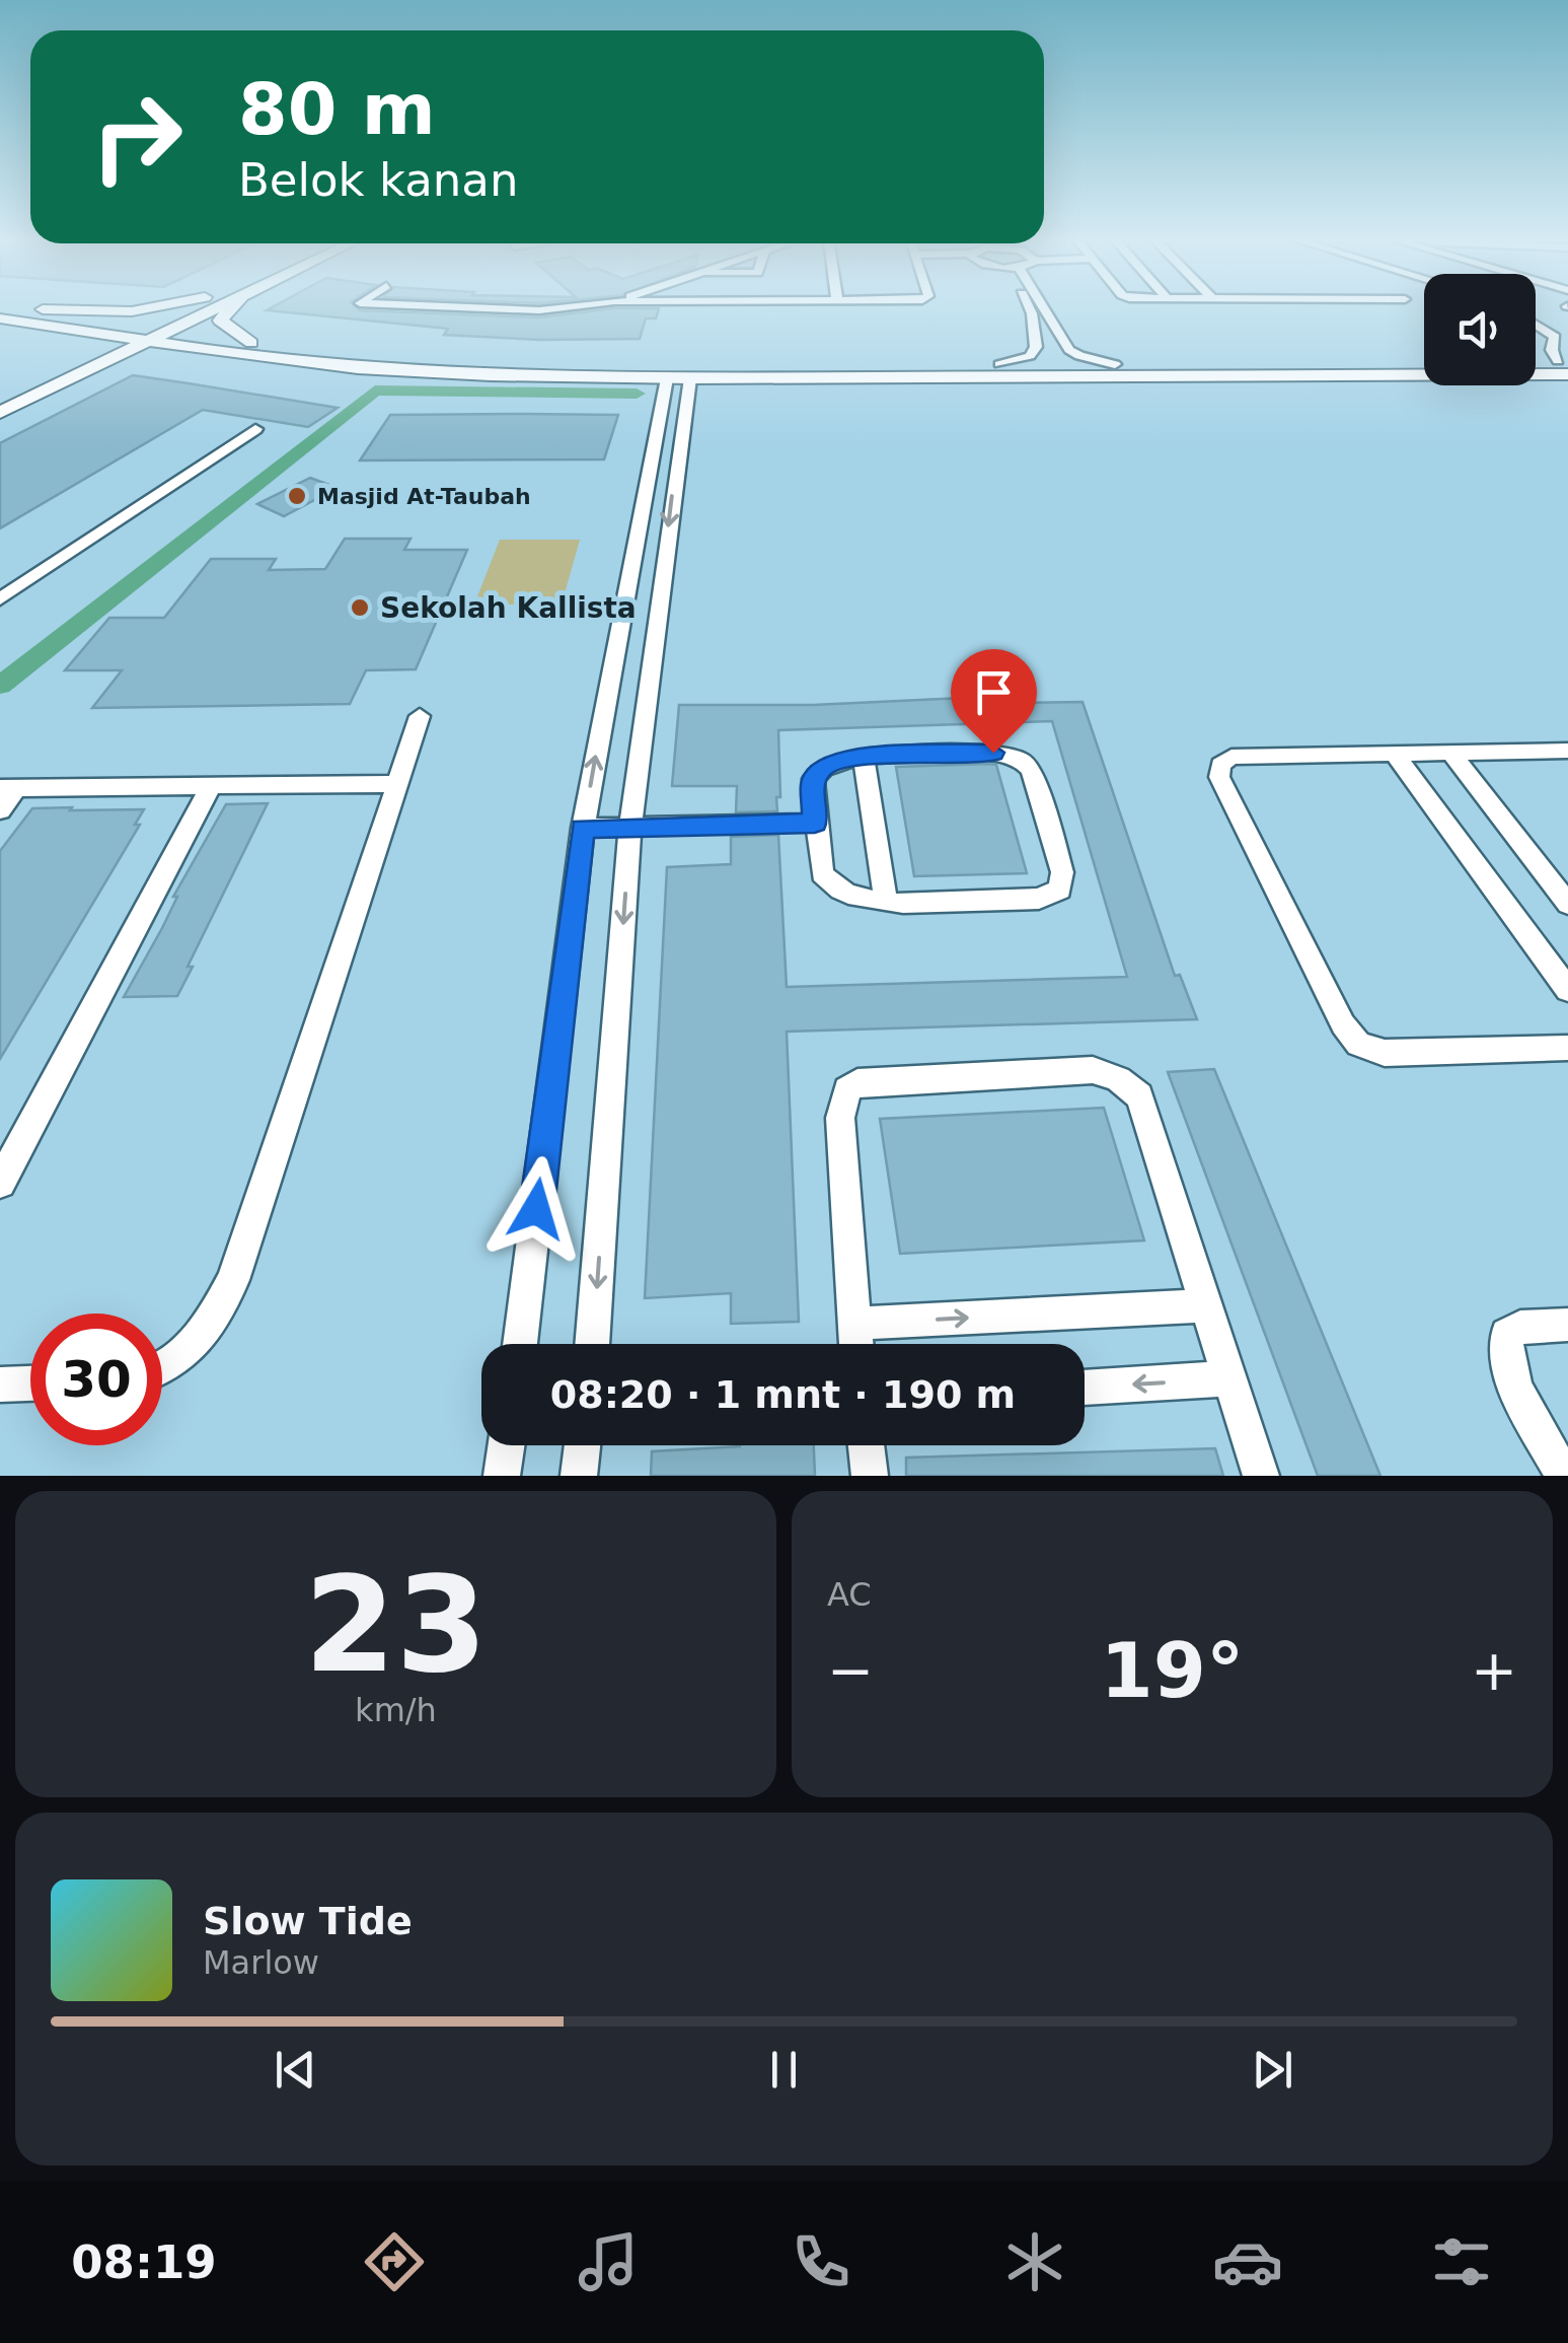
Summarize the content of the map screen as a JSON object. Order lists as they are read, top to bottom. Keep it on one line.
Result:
{"places":["Masjid At-Taubah","Sekolah Kallista"],"page":{"turn":["80 m","Belok kanan"],"limit":"30","trip":"08:20 · 1 mnt · 190 m","tile":[["23","km/h"],"AC"],"heat":["−","19°","+"],"song":["Slow Tide","Marlow"],"tabs":"08:19"}}
